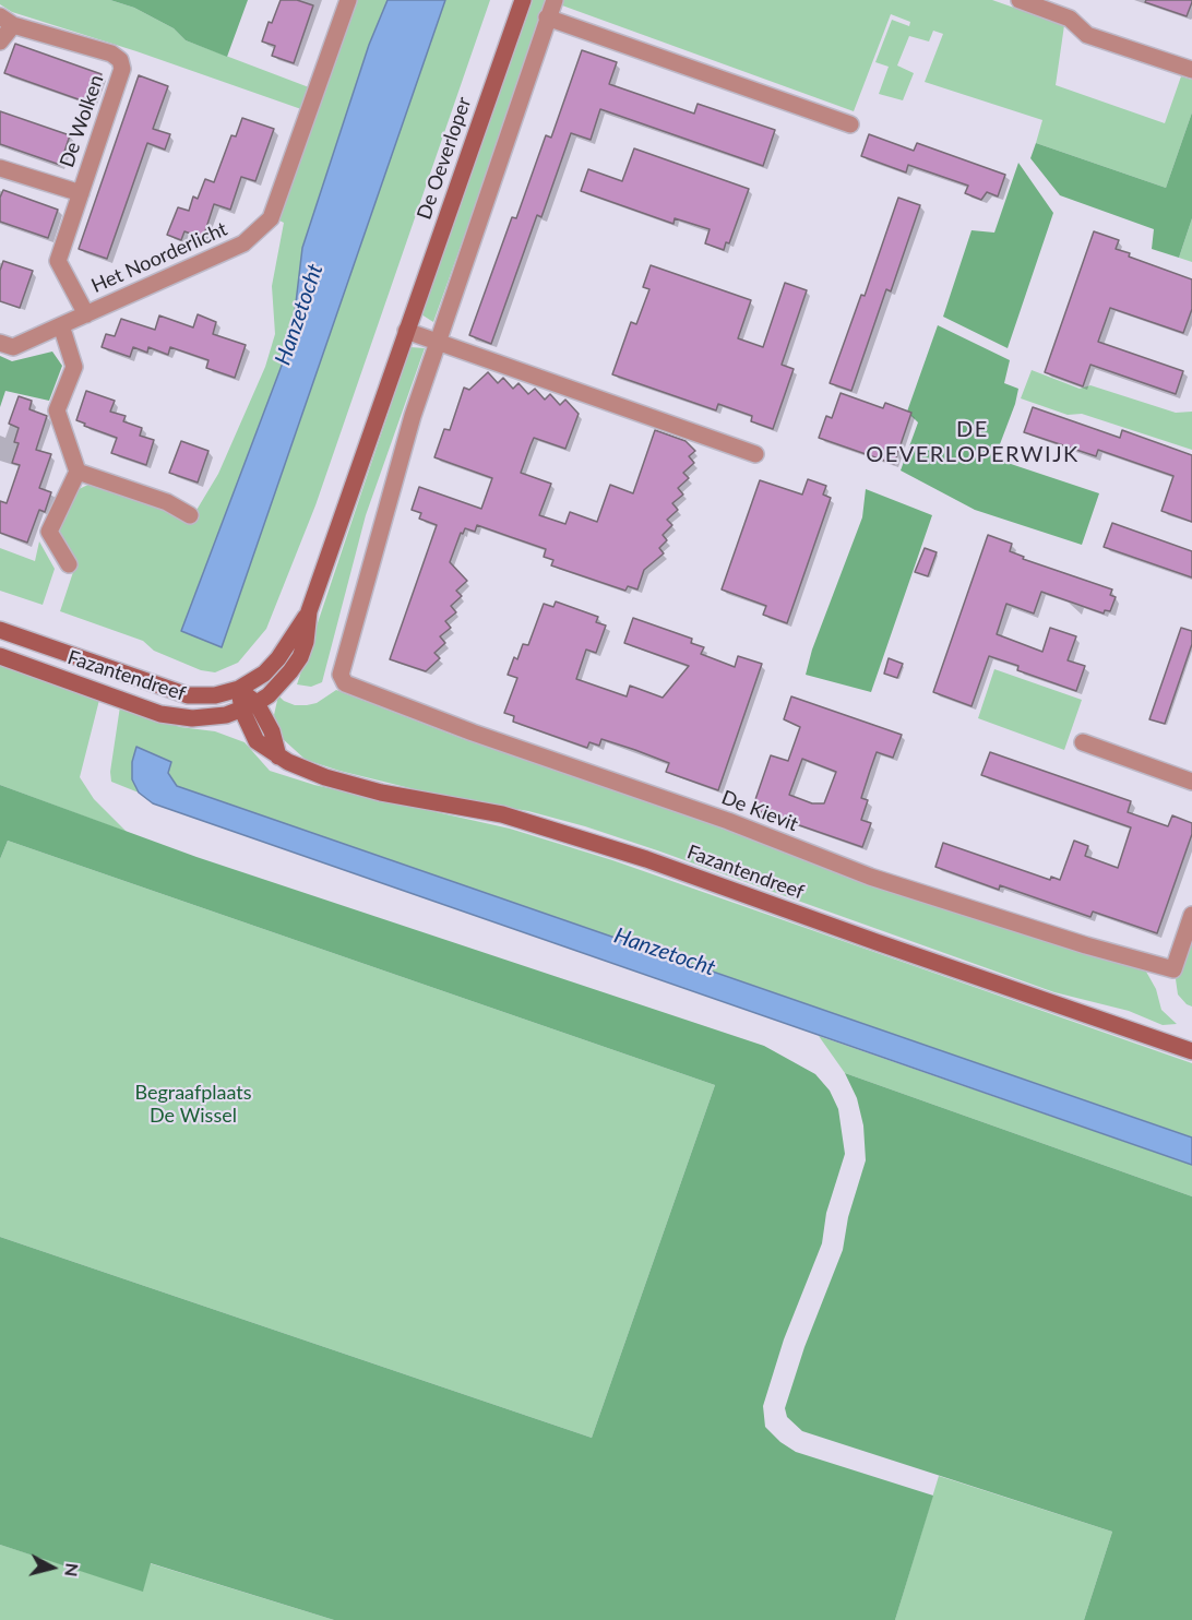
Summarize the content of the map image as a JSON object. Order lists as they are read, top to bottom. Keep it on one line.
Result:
{"streets":{"main road":["De Oeverloper","Fazantendreef"],"street":["De Wolken","Het Noorderlicht","De Kievit"]},"crossings":[["De Wolken","Het Noorderlicht"],["De Oeverloper","Fazantendreef"]],"districts":["DE OEVERLOPERWIJK"],"water":["Hanzetocht"],"parks":["Begraafplaats De Wissel"],"north":"right"}
